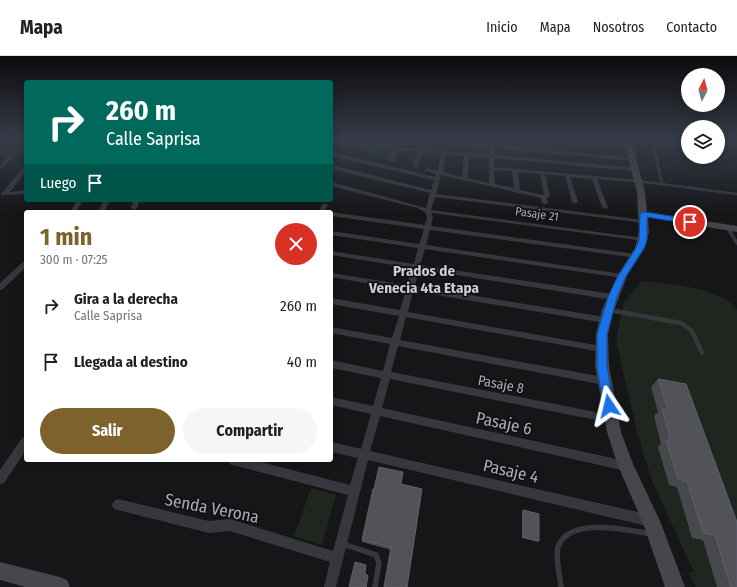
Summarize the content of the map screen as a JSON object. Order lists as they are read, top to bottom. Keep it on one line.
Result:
{"streets":{"street":["Pasaje 21","Pasaje 8","Pasaje 6","Pasaje 4","Senda Verona"]},"districts":["Prados de Venecia 4ta Etapa"],"north":"top","page":{"header":"Mapa","nav":["Inicio","Mapa","Nosotros","Contacto"],"turn":["260 m","Calle Saprisa"],"then":"Luego","heading":["1 min","300 m · 07:25"],"list":[{"name":"Gira a la derecha","note":"Calle Saprisa","value":"260 m"},{"name":"Llegada al destino","value":"40 m"}],"buttons":["Salir","Compartir"]}}
